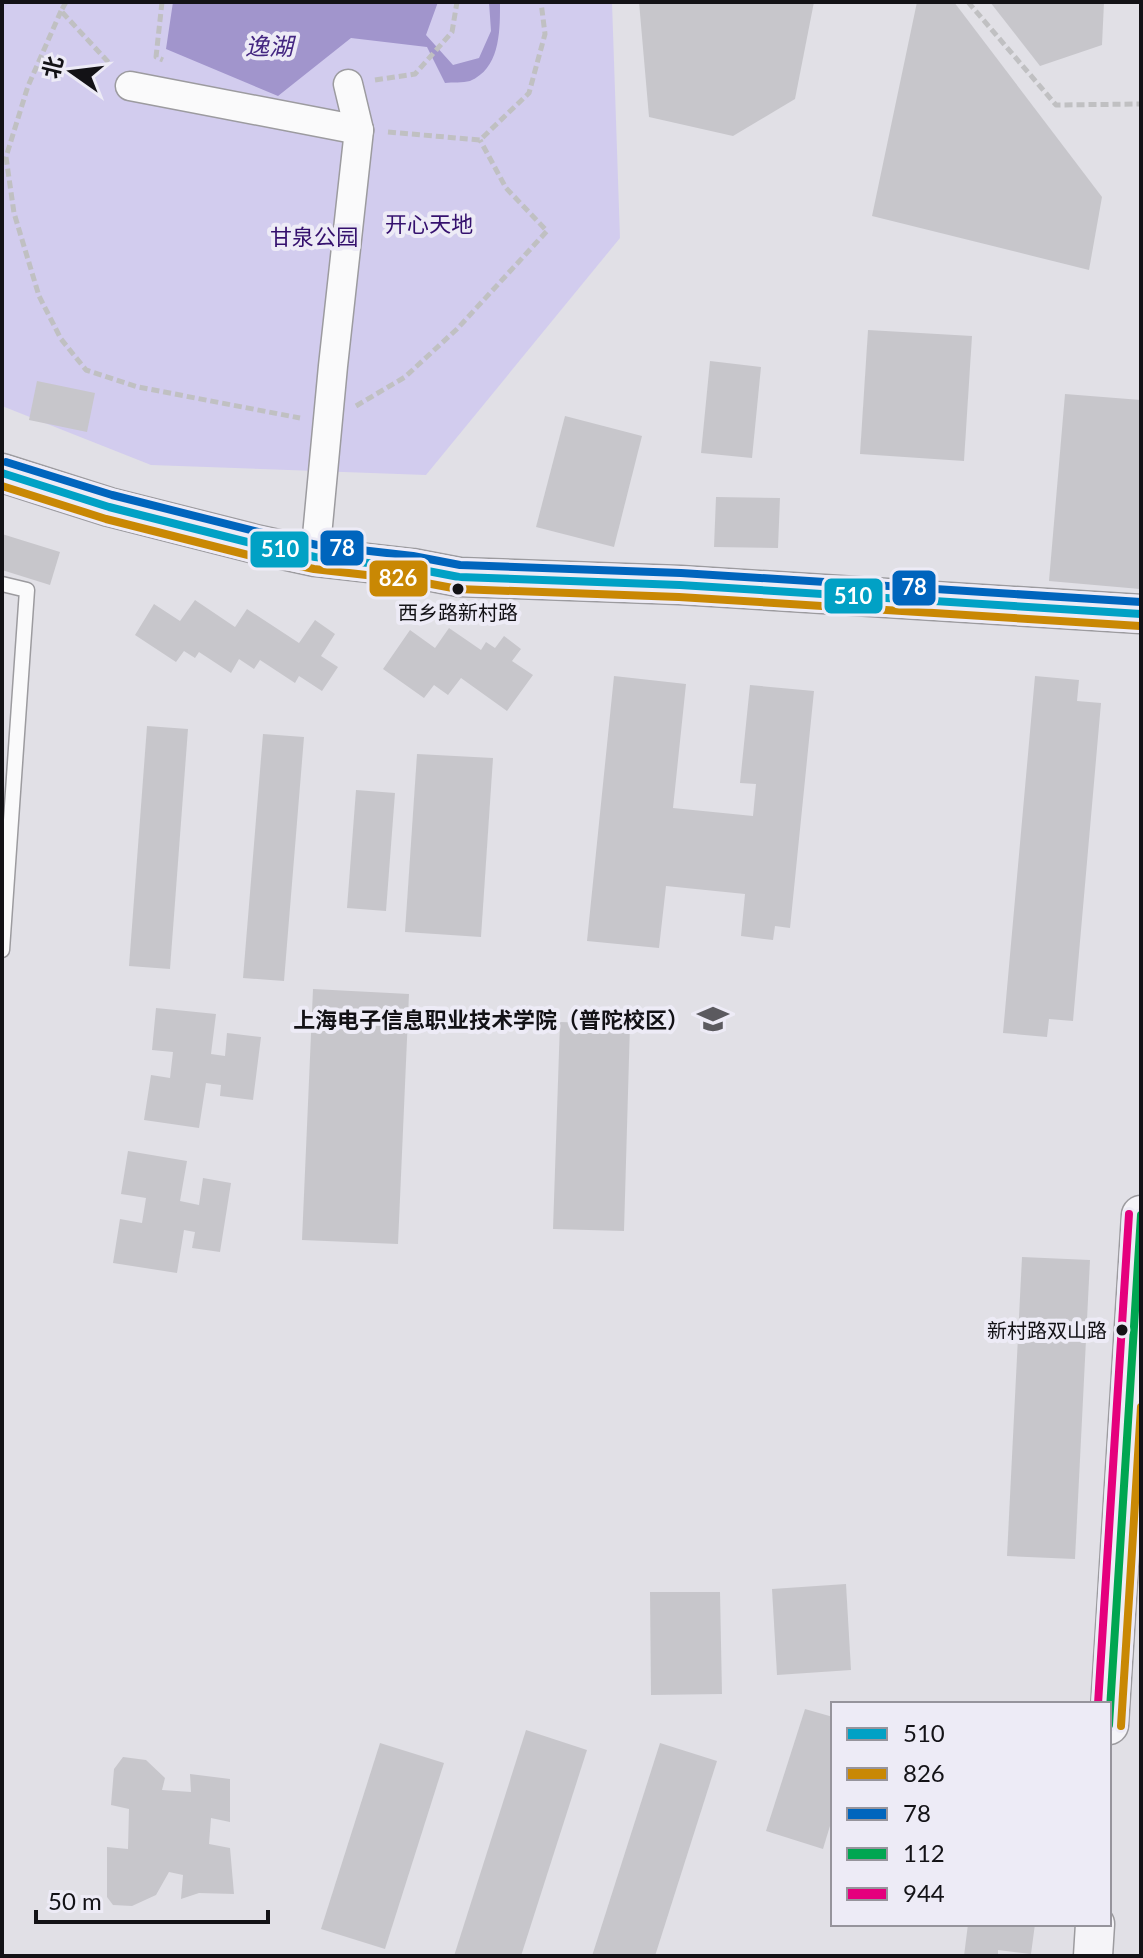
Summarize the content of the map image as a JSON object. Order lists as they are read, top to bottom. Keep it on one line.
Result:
{"water":["逸湖"],"parks":["开心天地","甘泉公园"],"places":{"other":["西乡路新村路","新村路双山路"],"school or university":["上海电子信息职业技术学院（普陀校区）"]},"lines":["transit line 78","transit line 510","transit line 826","transit line 944","transit line 112"],"legend":["510","826","78","112","944"],"scale_bar":"50 m","north":"left"}
